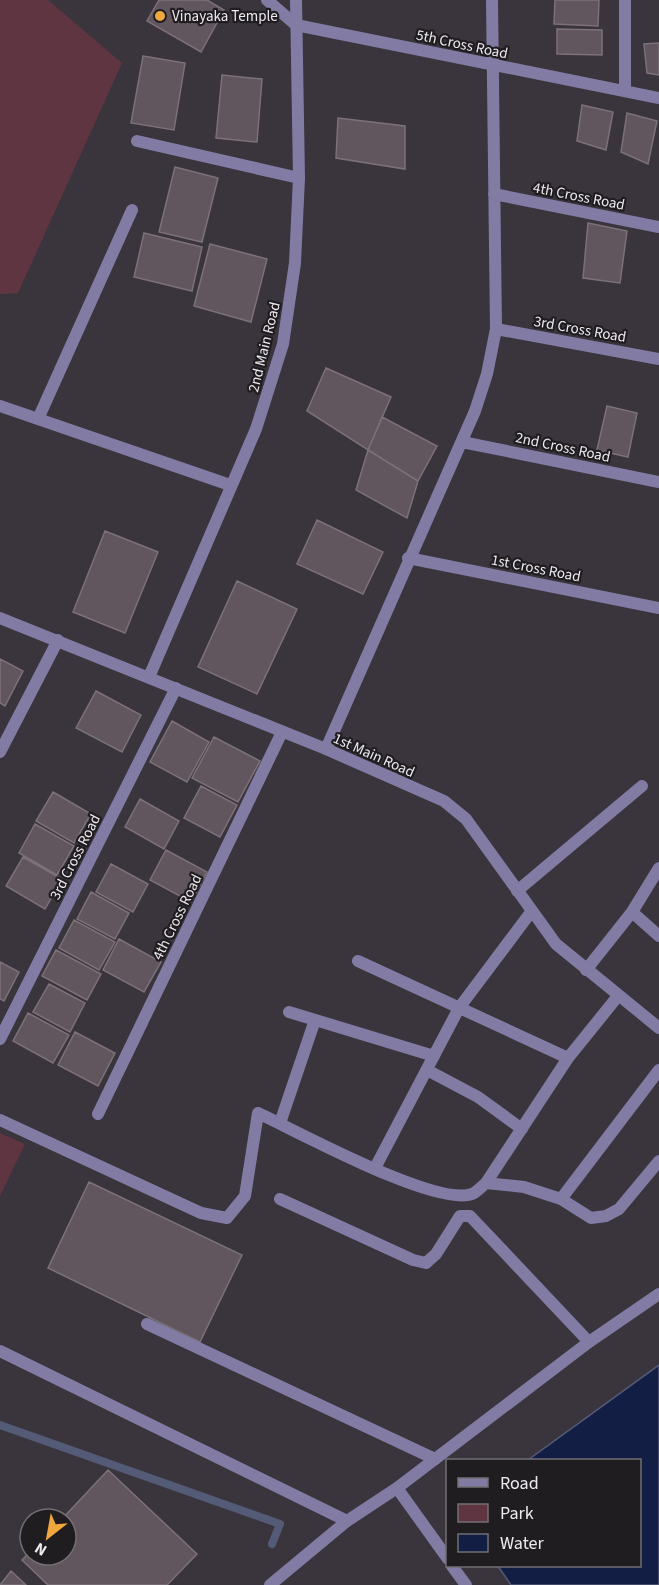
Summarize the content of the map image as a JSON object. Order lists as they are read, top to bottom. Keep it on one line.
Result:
{"streets":{"street":["5th Cross Road","4th Cross Road","3rd Cross Road","2nd Main Road","2nd Cross Road","1st Cross Road","1st Main Road"]},"crossings":[["5th Cross Road","2nd Main Road"],["4th Cross Road","1st Main Road"],["3rd Cross Road","1st Main Road"],["2nd Main Road","1st Main Road"]],"places":["Vinayaka Temple"],"legend":["Road","Park","Water"],"north":"bottom left"}
